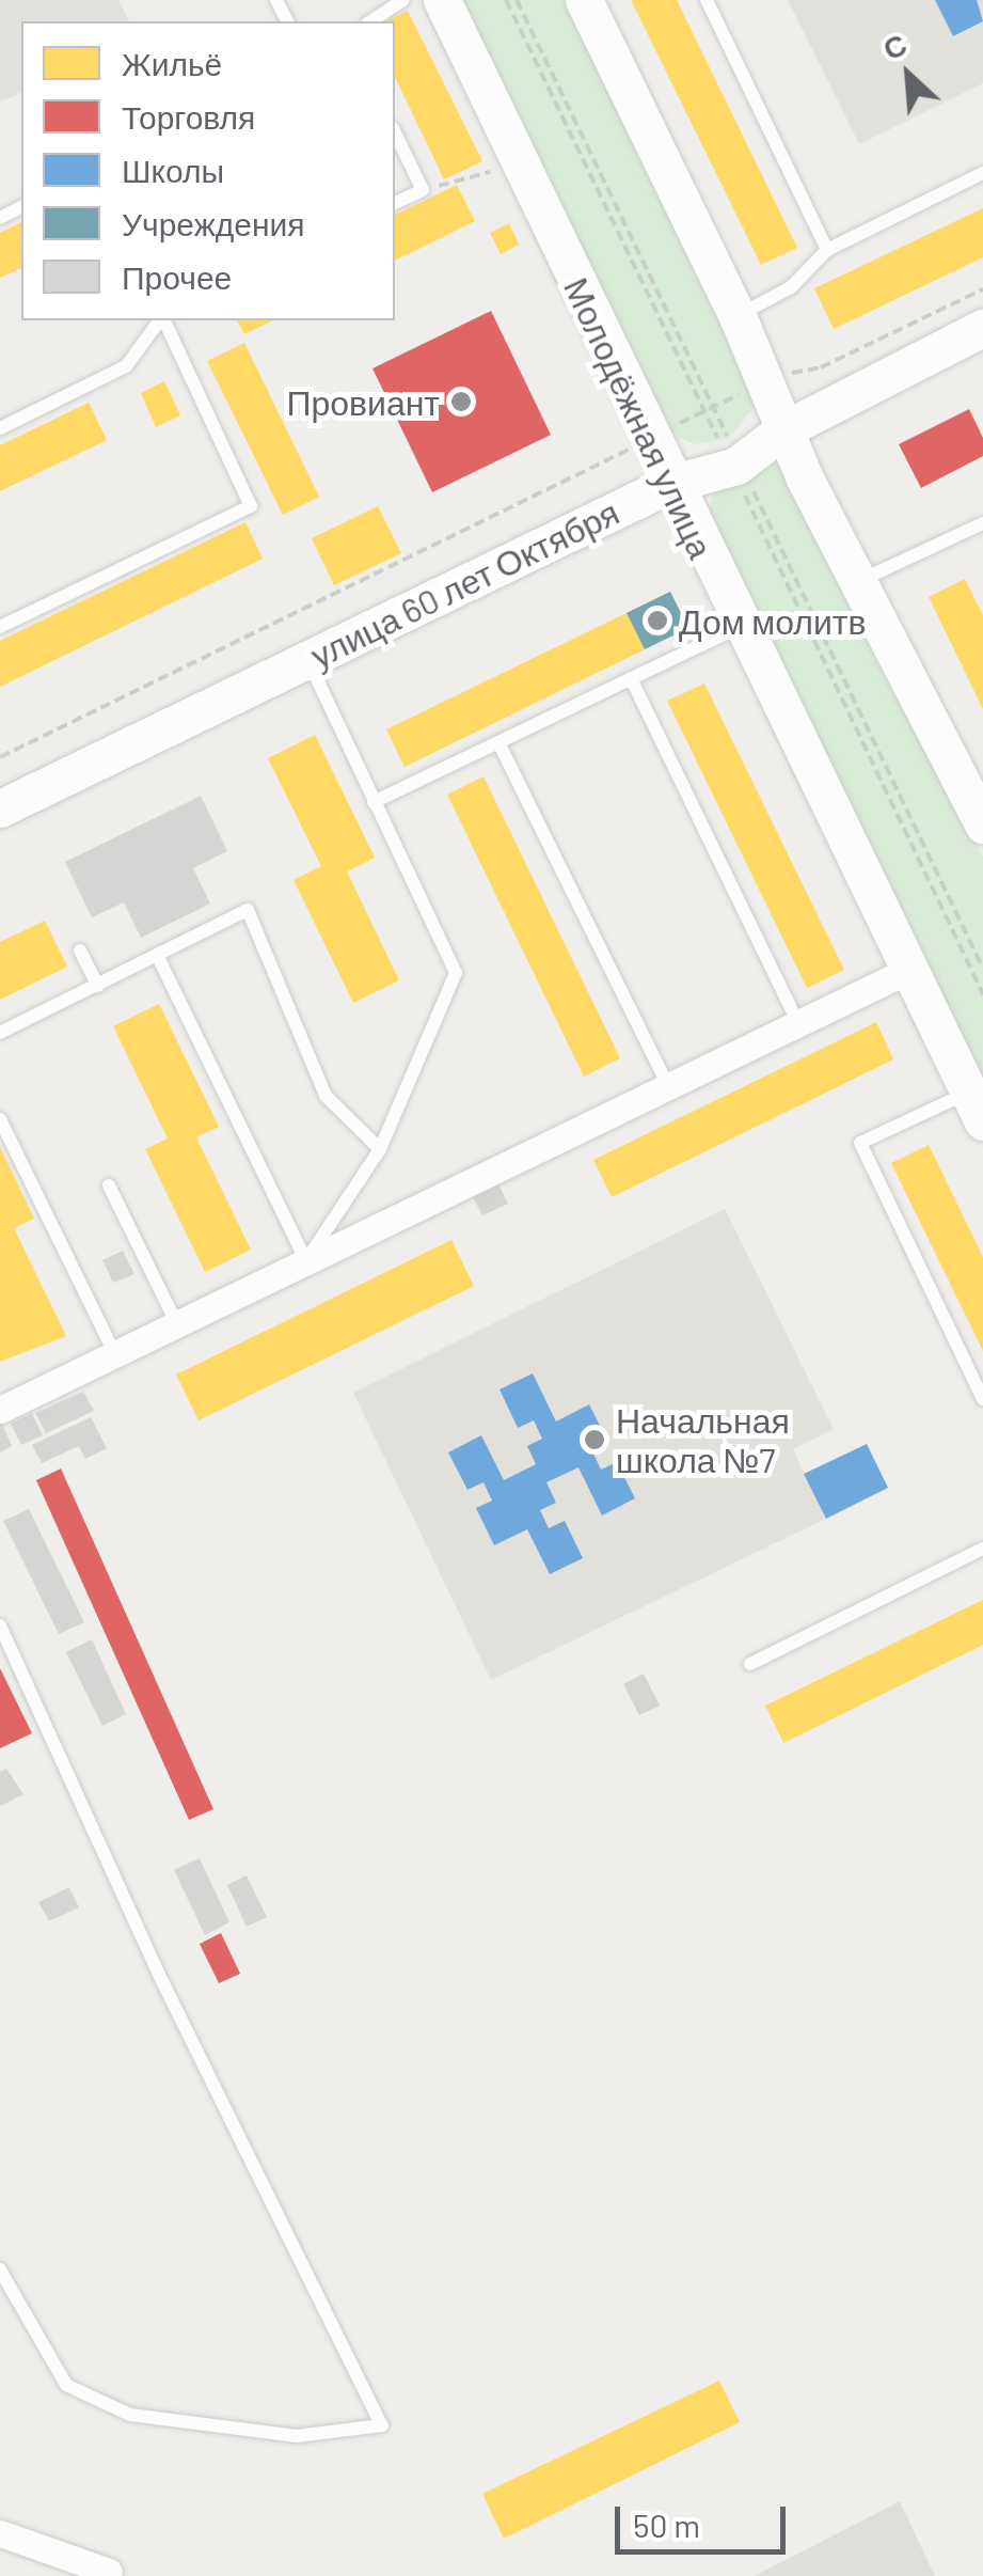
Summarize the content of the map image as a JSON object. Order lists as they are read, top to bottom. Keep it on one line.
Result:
{"streets":{"main road":["Молодёжная улица","улица 60 лет Октября"]},"crossings":[["Молодёжная улица","улица 60 лет Октября"]],"places":["Провиант","Дом молитв","Начальная школа №7"],"legend":["Жильё","Торговля","Школы","Учреждения","Прочее"],"scale_bar":"50 m","north":"top left"}
